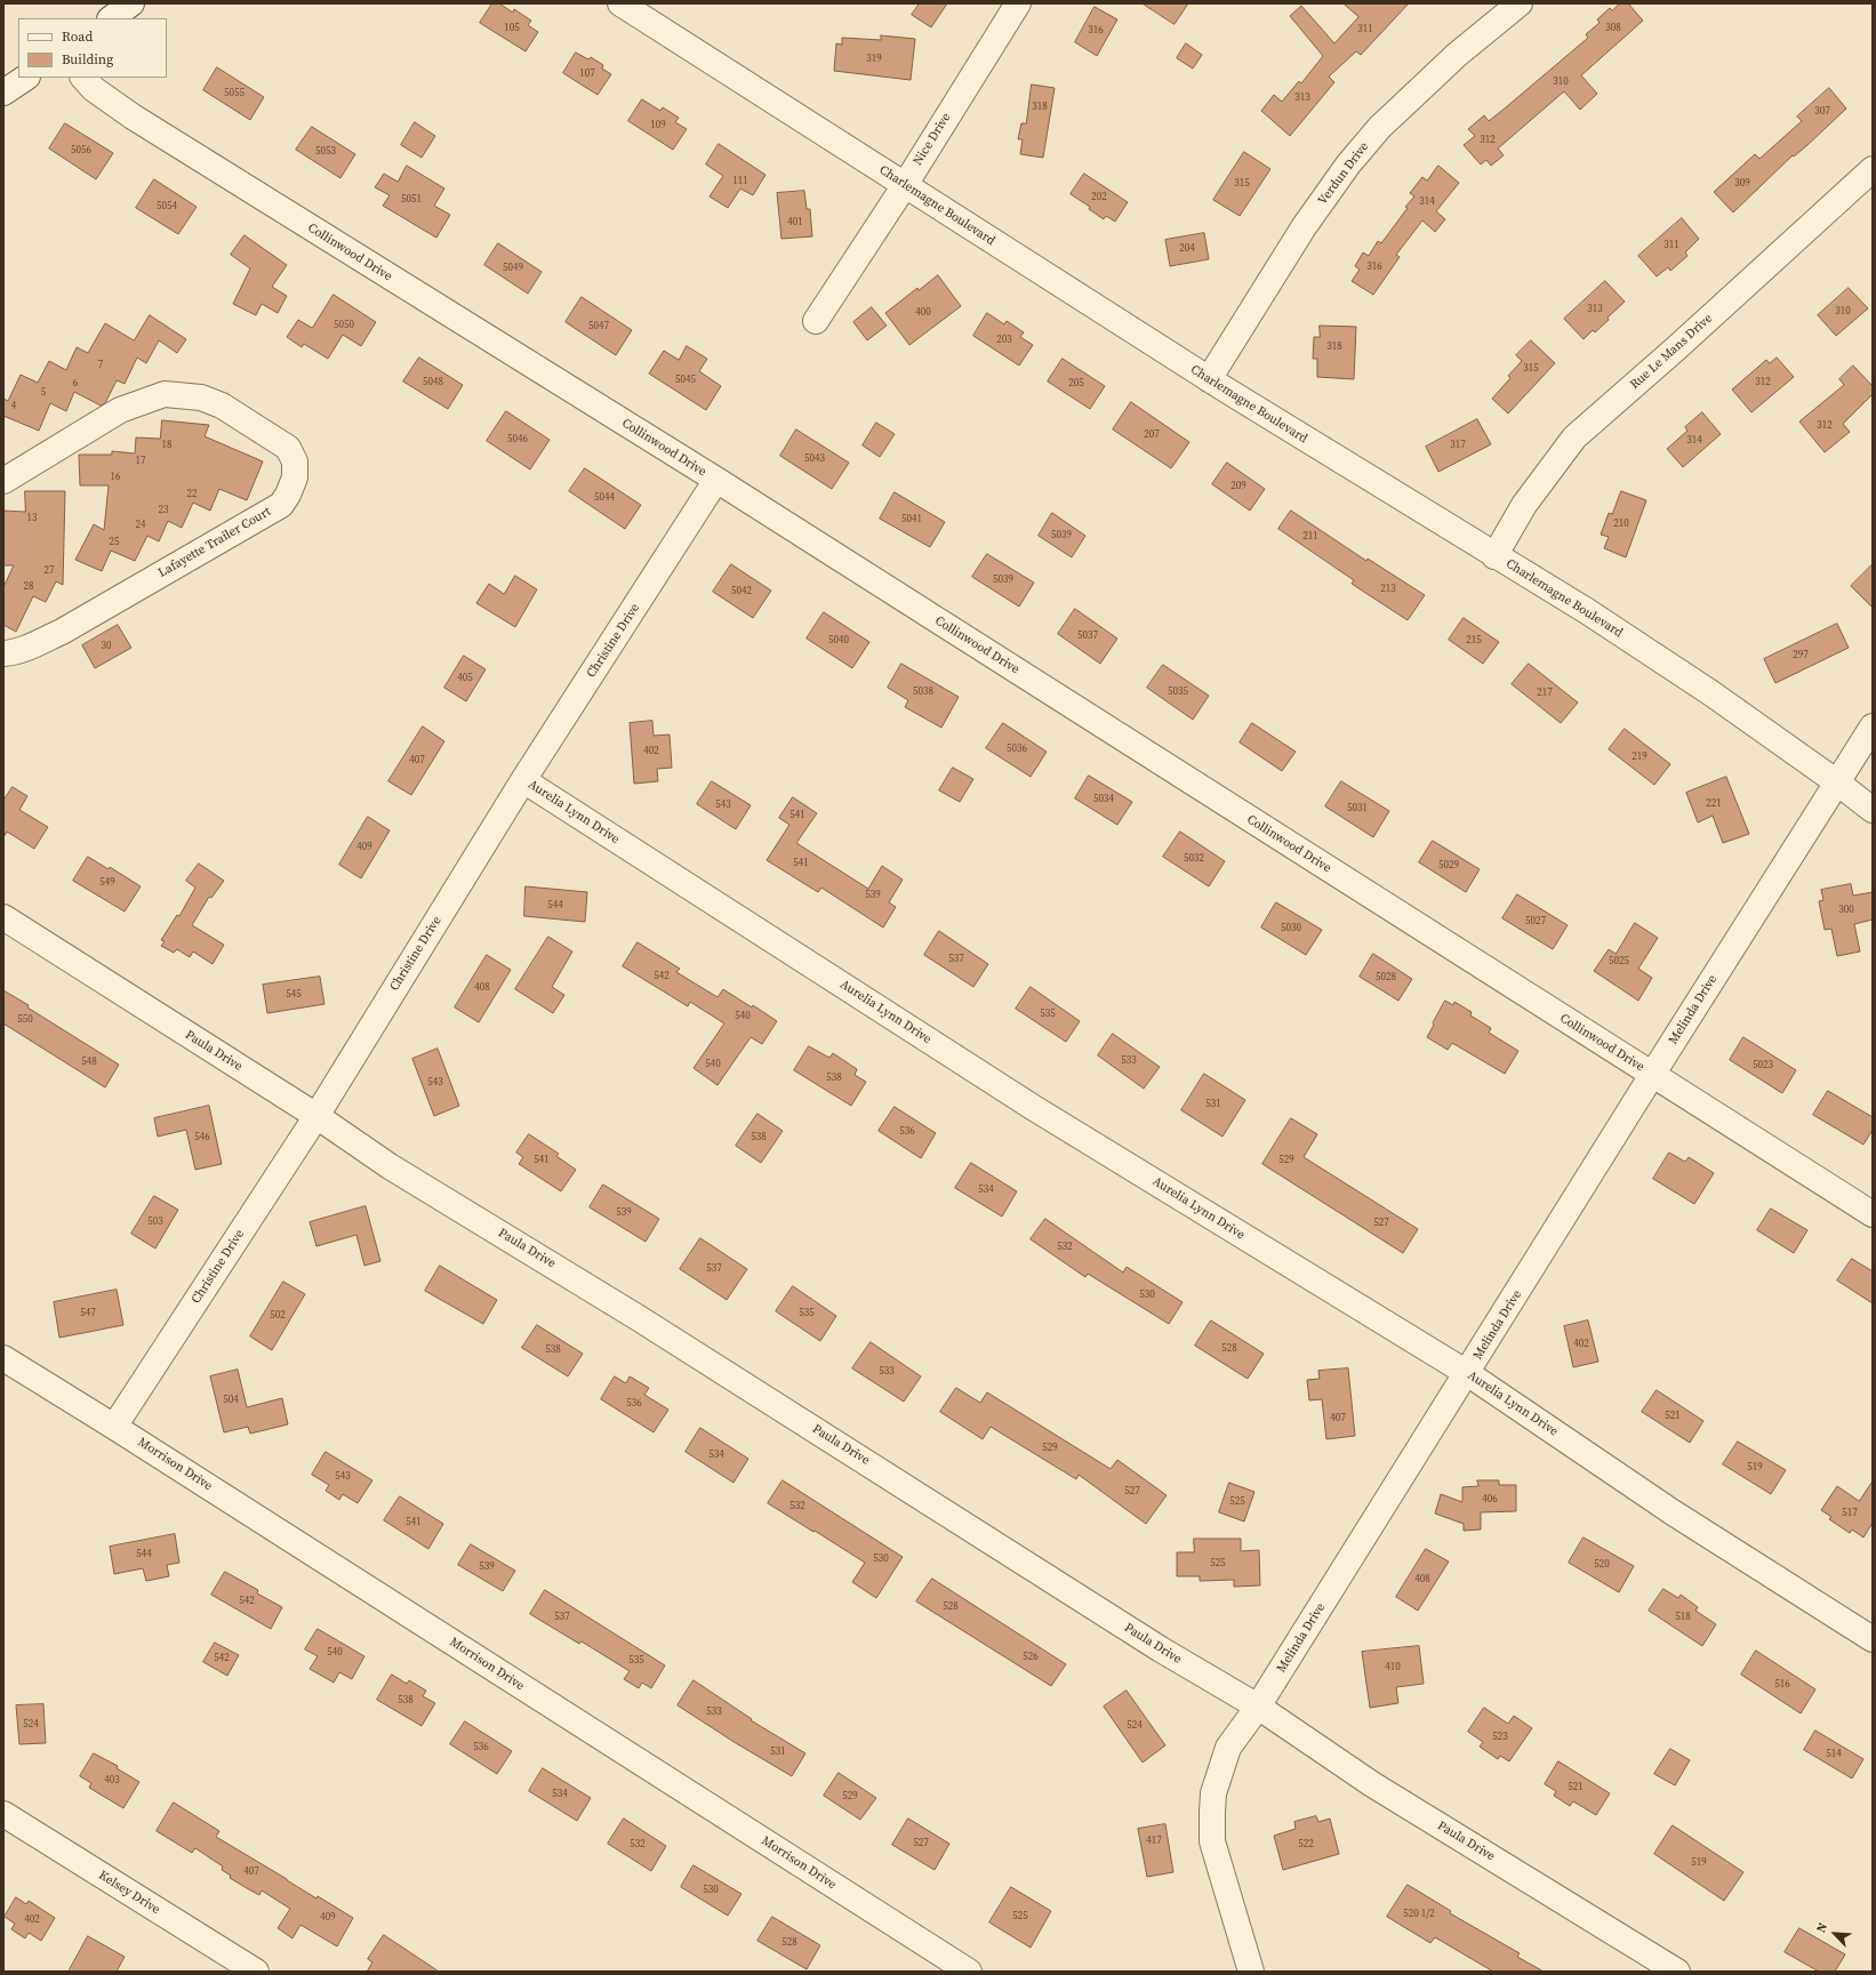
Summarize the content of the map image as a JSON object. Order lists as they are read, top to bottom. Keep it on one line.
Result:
{"streets":{"street":["Nice Drive","Verdun Drive","Charlemagne Boulevard","Collinwood Drive","Rue Le Mans Drive","Lafayette Trailer Court","Christine Drive","Aurelia Lynn Drive","Melinda Drive","Paula Drive","Morrison Drive","Kelsey Drive"]},"crossings":[["Nice Drive","Charlemagne Boulevard"],["Verdun Drive","Charlemagne Boulevard"],["Charlemagne Boulevard","Rue Le Mans Drive"],["Charlemagne Boulevard","Melinda Drive"],["Collinwood Drive","Christine Drive"],["Collinwood Drive","Melinda Drive"],["Christine Drive","Aurelia Lynn Drive"],["Christine Drive","Paula Drive"],["Christine Drive","Morrison Drive"],["Aurelia Lynn Drive","Melinda Drive"],["Melinda Drive","Paula Drive"]],"house_numbers":["105","308","311","316","319","107","310","5055","313","318","307","109","312","5056","5053","111","315","309","202","5051","314","5054","401","311","204","316","5049","313","310","400","5050","5047","203","318","7","315","5045","5048","312","6","205","5","4","312","207","5046","314","18","317","5043","17","16","209","22","5044","23","13","5041","210","24","5039","211","25","27","5039","28","213","5042","5037","5040","215","30","297","405","5038","5035","217","5036","402","219","407","5034","221","543","5031","541","409","5032","541","5029","549","539","544","300","5027","5030","537","5025","542","5028","408","545","535","540","550","533","548","540","5023","538","543","531","536","546","538","541","529","534","539","503","527","532","537","530","547","535","502","402","528","538","533","504","536","521","407","529","534","519","543","527","406","525","532","517","541","544","530","525","520","539","408","542","528","537","518","540","526","542","535","410","516","538","533","524","524","523","536","531","514","403","521","534","529","417","527","532","522","519","407","530","520 1/2","525","409","402","528"],"legend":["Road","Building"],"north":"top left"}
